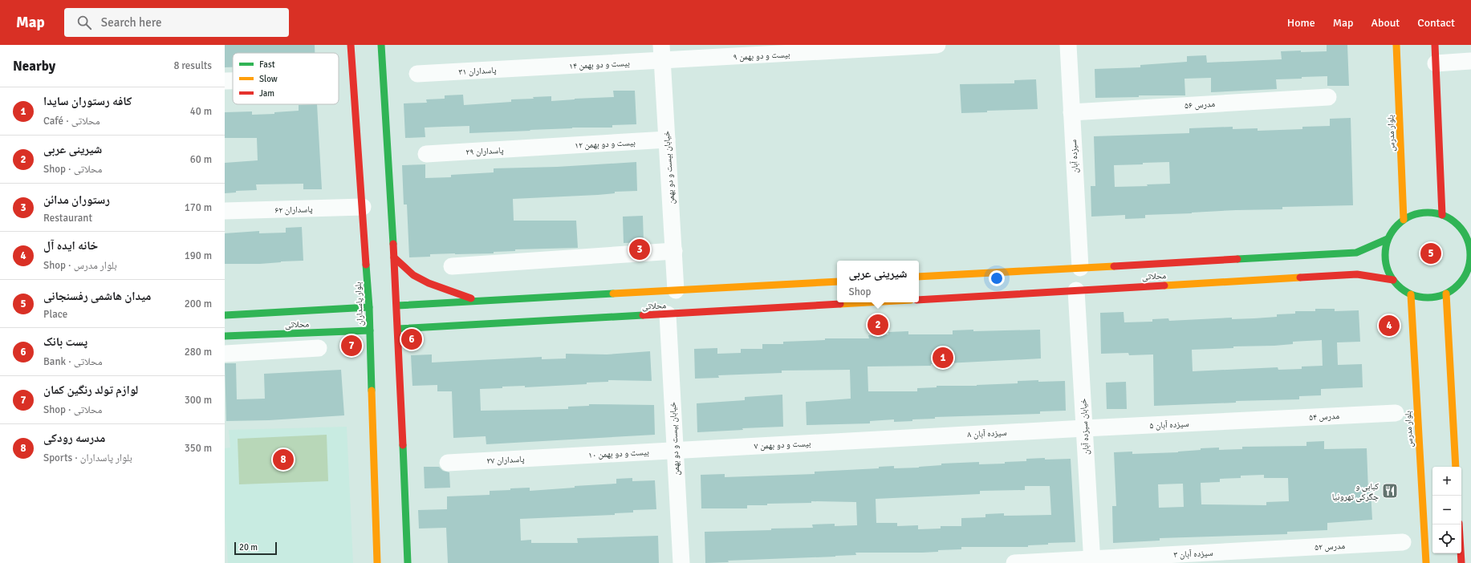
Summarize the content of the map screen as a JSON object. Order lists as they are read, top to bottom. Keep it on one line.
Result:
{"streets":{"main road":["بلوار مدرس","محلاتی","بلوار پاسداران"],"street":["بیست و دو بهمن ۹","بیست و دو بهمن ۱۴","پاسداران ۳۱","مدرس ۵۶","بیست و دو بهمن ۱۲","پاسداران ۲۹","سیزده آبان","خیابان بیست و دو بهمن","پاسداران ۶۲","مدرس ۵۴","سیزده آبان ۵","خیابان سیزده آبان","سیزده آبان ۸","بیست و دو بهمن ۷","بیست و دو بهمن ۱۰","پاسداران ۲۷","مدرس ۵۲","سیزده آبان ۳"]},"crossings":[["بیست و دو بهمن ۹","بیست و دو بهمن ۱۴"],["بیست و دو بهمن ۹","خیابان بیست و دو بهمن"],["بیست و دو بهمن ۱۴","پاسداران ۳۱"],["بیست و دو بهمن ۱۴","خیابان بیست و دو بهمن"],["مدرس ۵۶","سیزده آبان"],["بلوار مدرس","محلاتی"],["بیست و دو بهمن ۱۲","پاسداران ۲۹"],["بیست و دو بهمن ۱۲","خیابان بیست و دو بهمن"],["سیزده آبان","محلاتی"],["خیابان بیست و دو بهمن","محلاتی"],["خیابان بیست و دو بهمن","بیست و دو بهمن ۷"],["خیابان بیست و دو بهمن","بیست و دو بهمن ۱۰"],["پاسداران ۶۲","بلوار پاسداران"],["محلاتی","بلوار پاسداران"],["محلاتی","خیابان سیزده آبان"],["مدرس ۵۴","سیزده آبان ۵"],["سیزده آبان ۵","خیابان سیزده آبان"],["سیزده آبان ۵","سیزده آبان ۸"],["خیابان سیزده آبان","سیزده آبان ۸"],["خیابان سیزده آبان","سیزده آبان ۳"],["سیزده آبان ۸","بیست و دو بهمن ۷"],["بیست و دو بهمن ۷","بیست و دو بهمن ۱۰"],["بیست و دو بهمن ۱۰","پاسداران ۲۷"],["مدرس ۵۲","سیزده آبان ۳"]],"places":{"restaurant":["کبابی و جگرکی تهرونیا"]},"legend":["Fast","Slow","Jam"],"scale_bar":"20 m","page":{"header":"Map","search":"Search here","nav":["Home","Map","About","Contact"],"heading":["Nearby","8 results"],"list":[{"mark":"1","name":"کافه رستوران سایدا","note":"Café · محلاتی","value":"40 m"},{"mark":"2","name":"شیرینی عربی","note":"Shop · محلاتی","value":"60 m"},{"mark":"3","name":"رستوران مدائن","note":"Restaurant","value":"170 m"},{"mark":"4","name":"خانه ایده آل","note":"Shop · بلوار مدرس","value":"190 m"},{"mark":"5","name":"میدان هاشمی رفسنجانی","note":"Place","value":"200 m"},{"mark":"6","name":"پست بانک","note":"Bank · محلاتی","value":"280 m"},{"mark":"7","name":"لوازم تولد رنگین کمان","note":"Shop · محلاتی","value":"300 m"},{"mark":"8","name":"مدرسه رودکی","note":"Sports · بلوار پاسداران","value":"350 m"}],"pins":["3","5","2","4","6","7","1","8"],"popup":["شیرینی عربی","Shop"],"map_buttons":["+","−"],"scale":"20 m"}}
